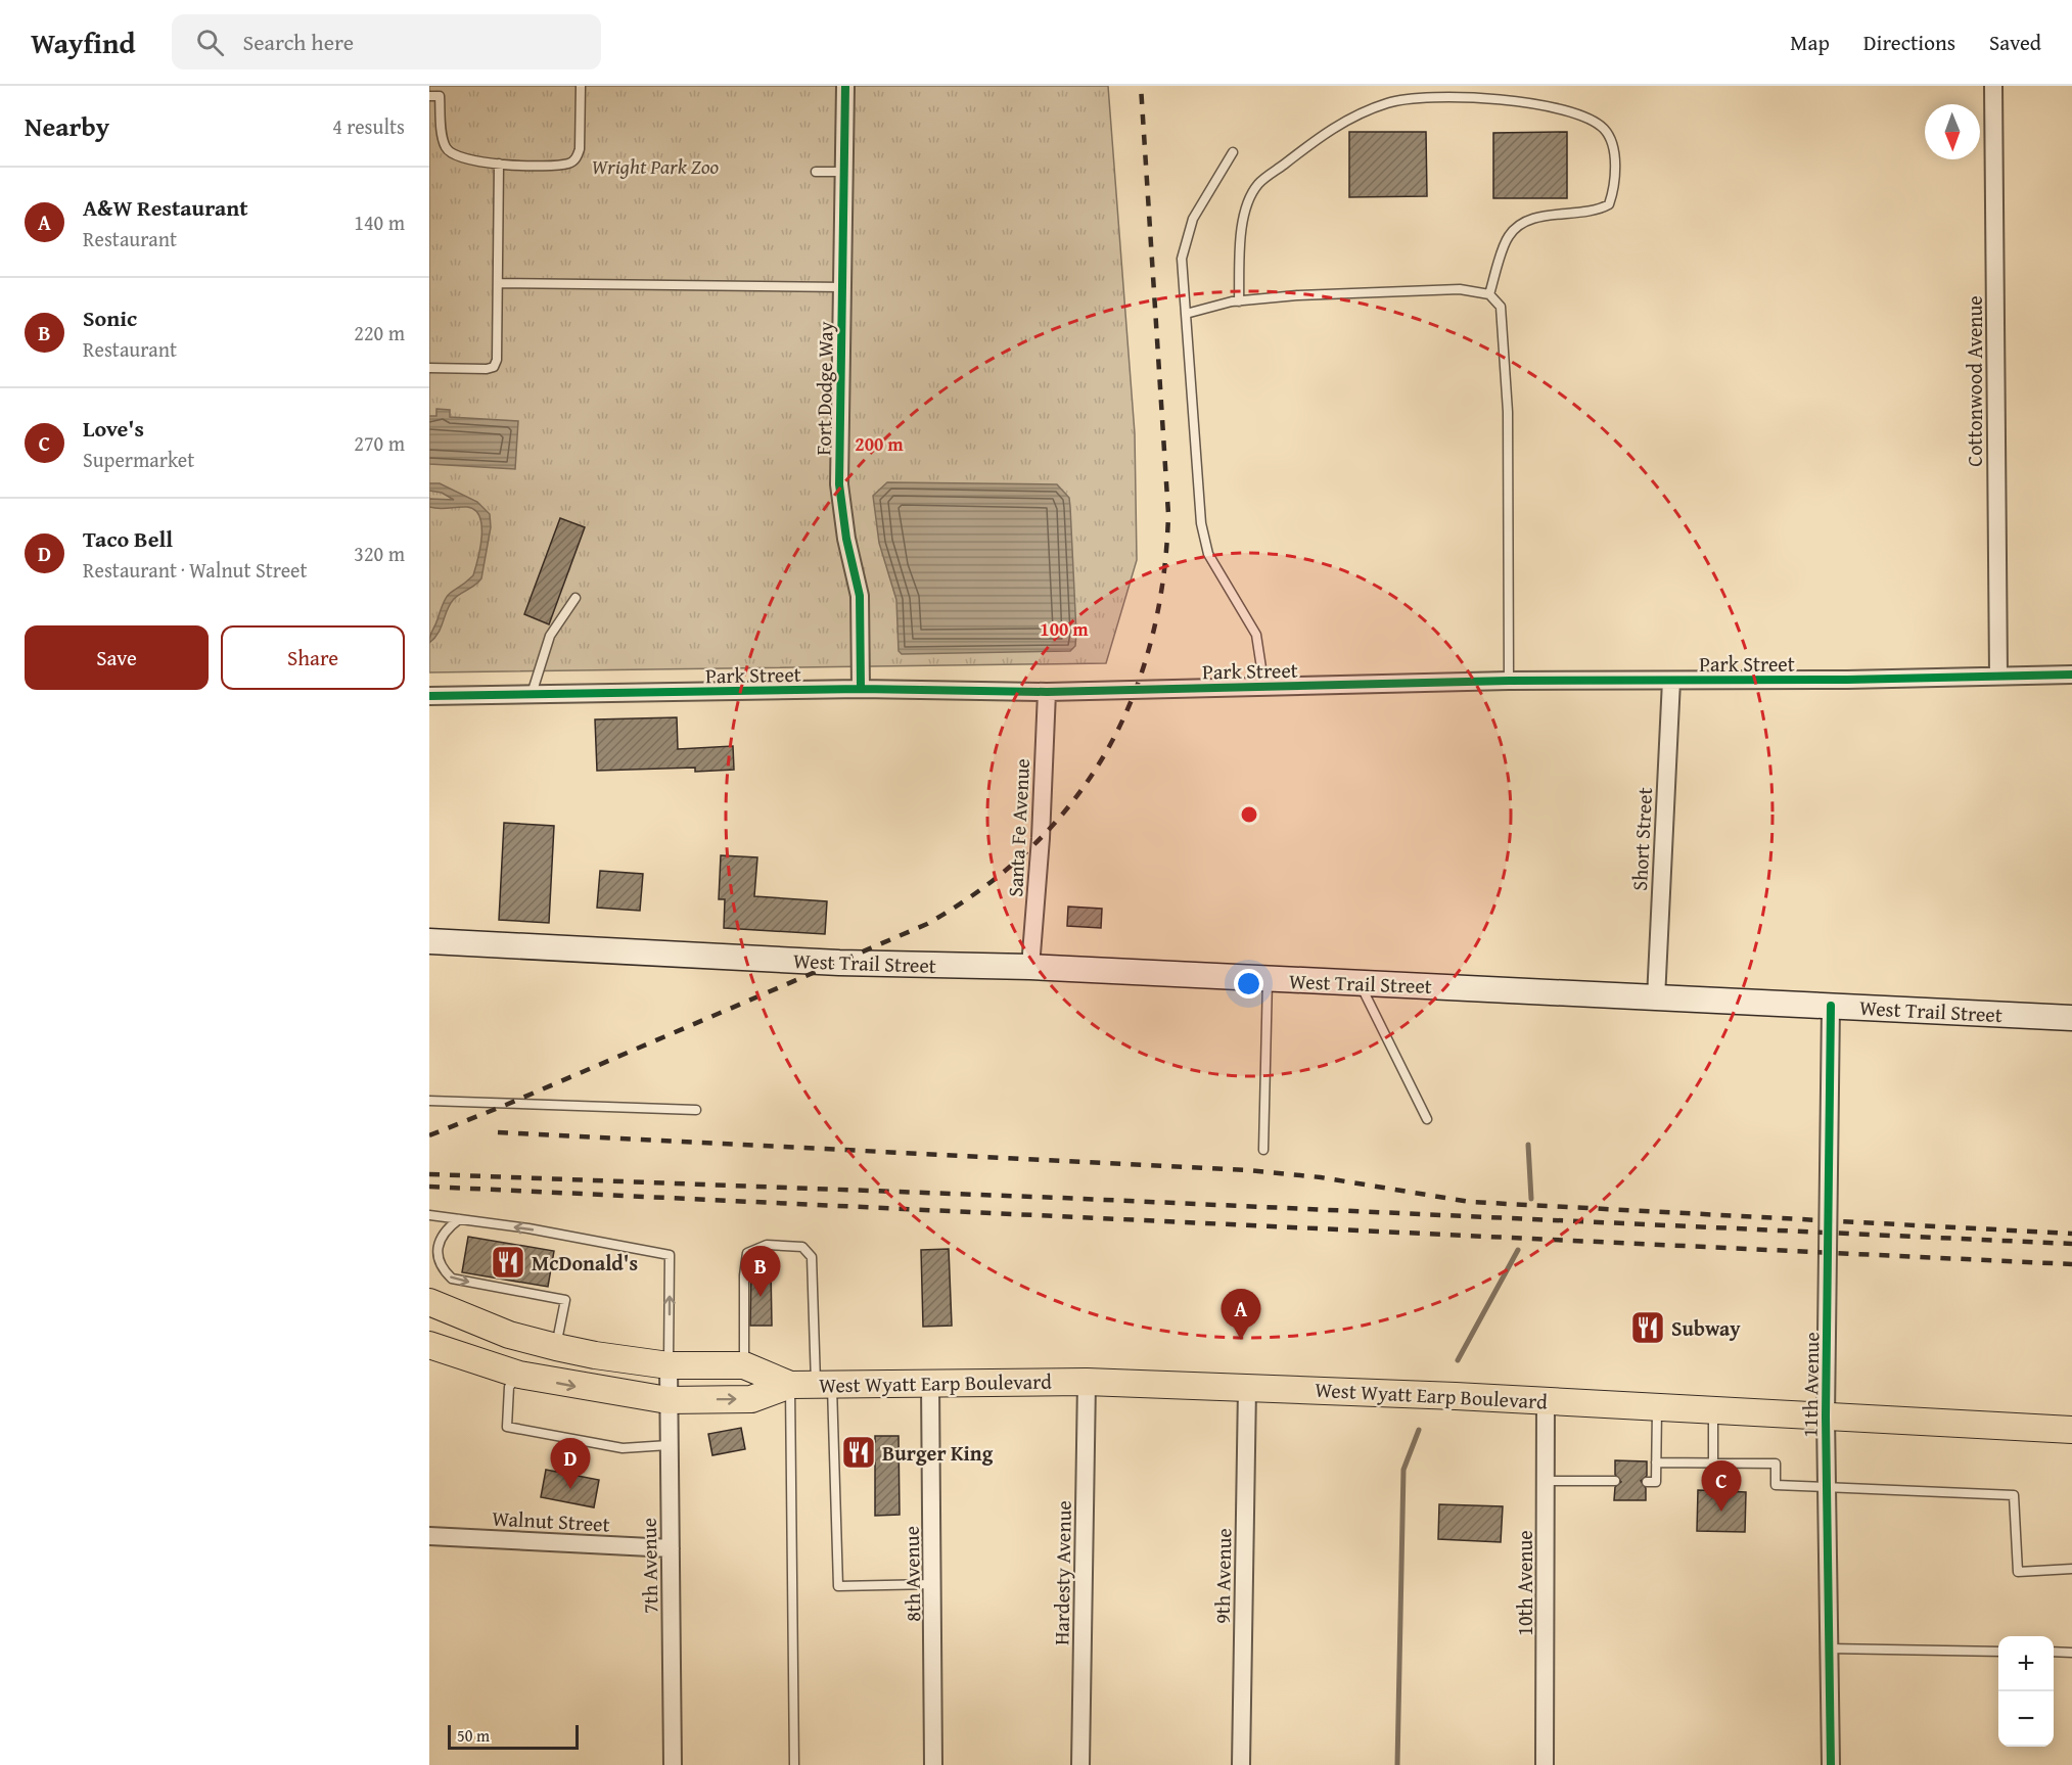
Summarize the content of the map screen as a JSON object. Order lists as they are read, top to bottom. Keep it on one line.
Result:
{"streets":{"main road":["West Trail Street","West Wyatt Earp Boulevard"],"street":["Cottonwood Avenue","Fort Dodge Way","Park Street","Santa Fe Avenue","Short Street","11th Avenue","Walnut Street","7th Avenue","Hardesty Avenue","8th Avenue","9th Avenue","10th Avenue"]},"crossings":[["Cottonwood Avenue","Park Street"],["Fort Dodge Way","Park Street"],["Park Street","Santa Fe Avenue"],["Park Street","Short Street"],["Santa Fe Avenue","West Trail Street"],["Short Street","West Trail Street"],["West Trail Street","11th Avenue"],["West Wyatt Earp Boulevard","11th Avenue"],["West Wyatt Earp Boulevard","7th Avenue"],["West Wyatt Earp Boulevard","Hardesty Avenue"],["West Wyatt Earp Boulevard","8th Avenue"],["West Wyatt Earp Boulevard","9th Avenue"],["West Wyatt Earp Boulevard","10th Avenue"],["Walnut Street","7th Avenue"]],"parks":["Wright Park Zoo"],"places":{"restaurant":["McDonald's","Subway","Burger King"]},"scale_bar":"50 m","north":"bottom","page":{"header":"Wayfind","search":"Search here","nav":["Map","Directions","Saved"],"heading":["Nearby","4 results"],"list":[{"mark":"A","name":"A&W Restaurant","note":"Restaurant","value":"140 m"},{"mark":"B","name":"Sonic","note":"Restaurant","value":"220 m"},{"mark":"C","name":"Love's","note":"Supermarket","value":"270 m"},{"mark":"D","name":"Taco Bell","note":"Restaurant · Walnut Street","value":"320 m"}],"buttons":["Save","Share"],"pins":["B","A","D","C"],"map_buttons":["+","−"],"scale":"50 m"},"rings":["200 m","100 m"]}
